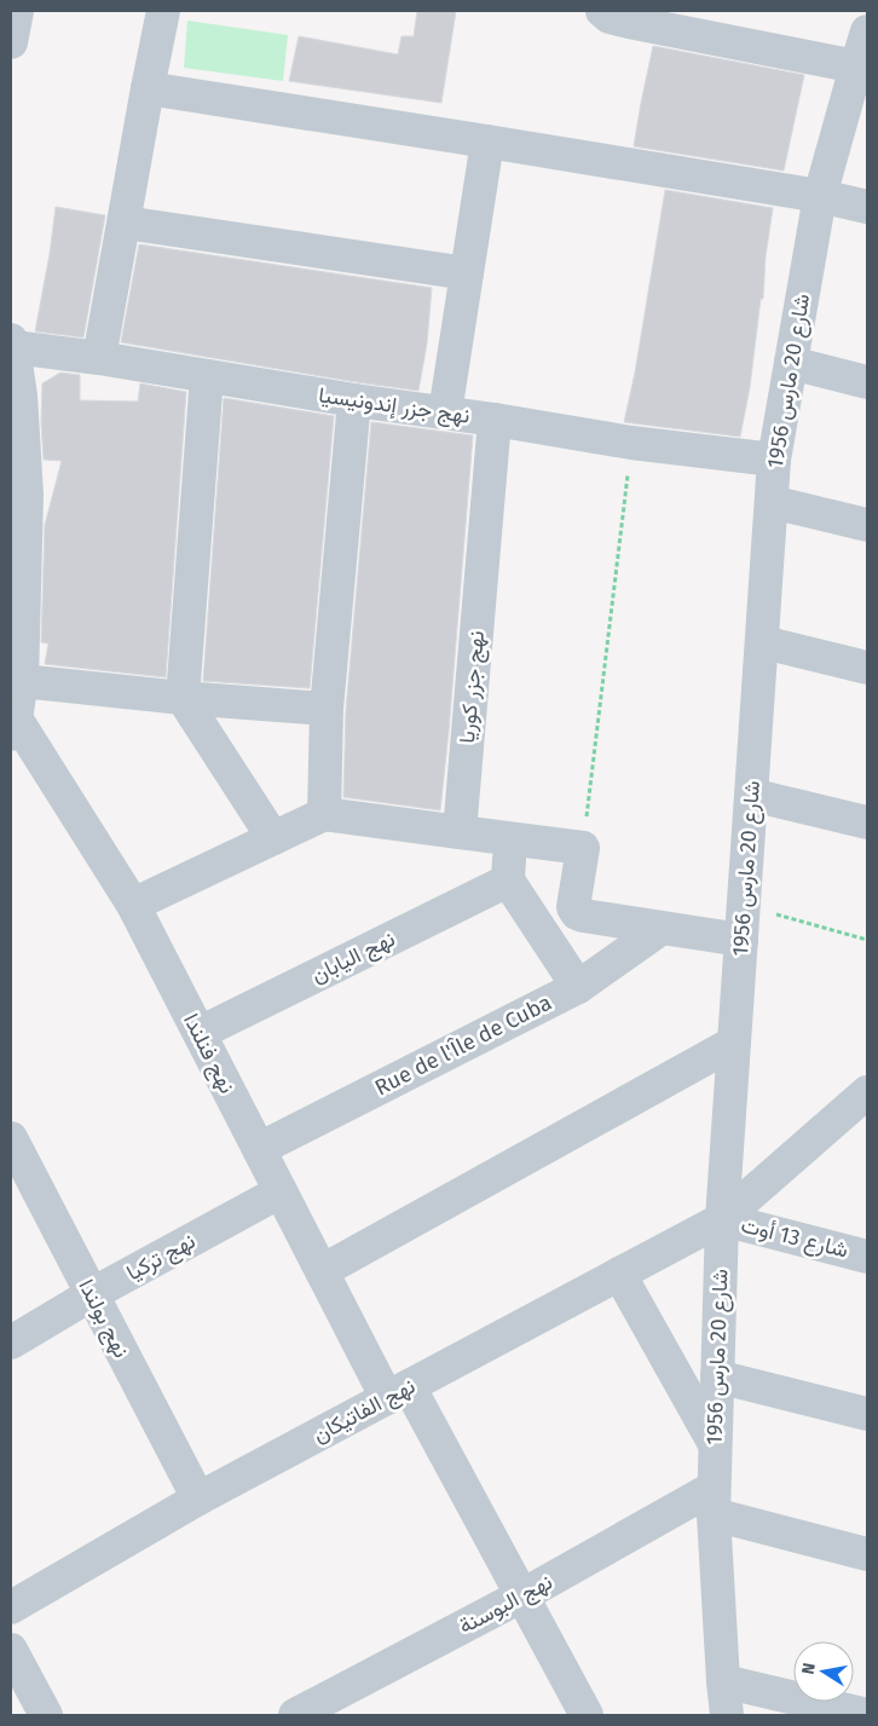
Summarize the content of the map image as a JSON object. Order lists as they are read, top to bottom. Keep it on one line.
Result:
{"streets":{"street":["شارع 20 مارس 1956","نهج جزر إندونيسيا","نهج جزر كوريا","نهج اليابان","Rue de l'Île de Cuba","نهج فنلندا","شارع 13 أوت","نهج تركيا","نهج بولندا","نهج الفاتيكان","نهج البوسنة"]},"crossings":[["شارع 20 مارس 1956","نهج جزر إندونيسيا"],["شارع 20 مارس 1956","شارع 13 أوت"],["شارع 20 مارس 1956","نهج الفاتيكان"],["شارع 20 مارس 1956","نهج البوسنة"],["نهج جزر إندونيسيا","نهج جزر كوريا"],["نهج اليابان","نهج فنلندا"],["Rue de l'Île de Cuba","نهج فنلندا"],["نهج فنلندا","نهج تركيا"],["نهج فنلندا","نهج الفاتيكان"],["نهج فنلندا","نهج البوسنة"],["شارع 13 أوت","نهج الفاتيكان"],["نهج تركيا","نهج بولندا"],["نهج بولندا","نهج الفاتيكان"]],"north":"left"}
